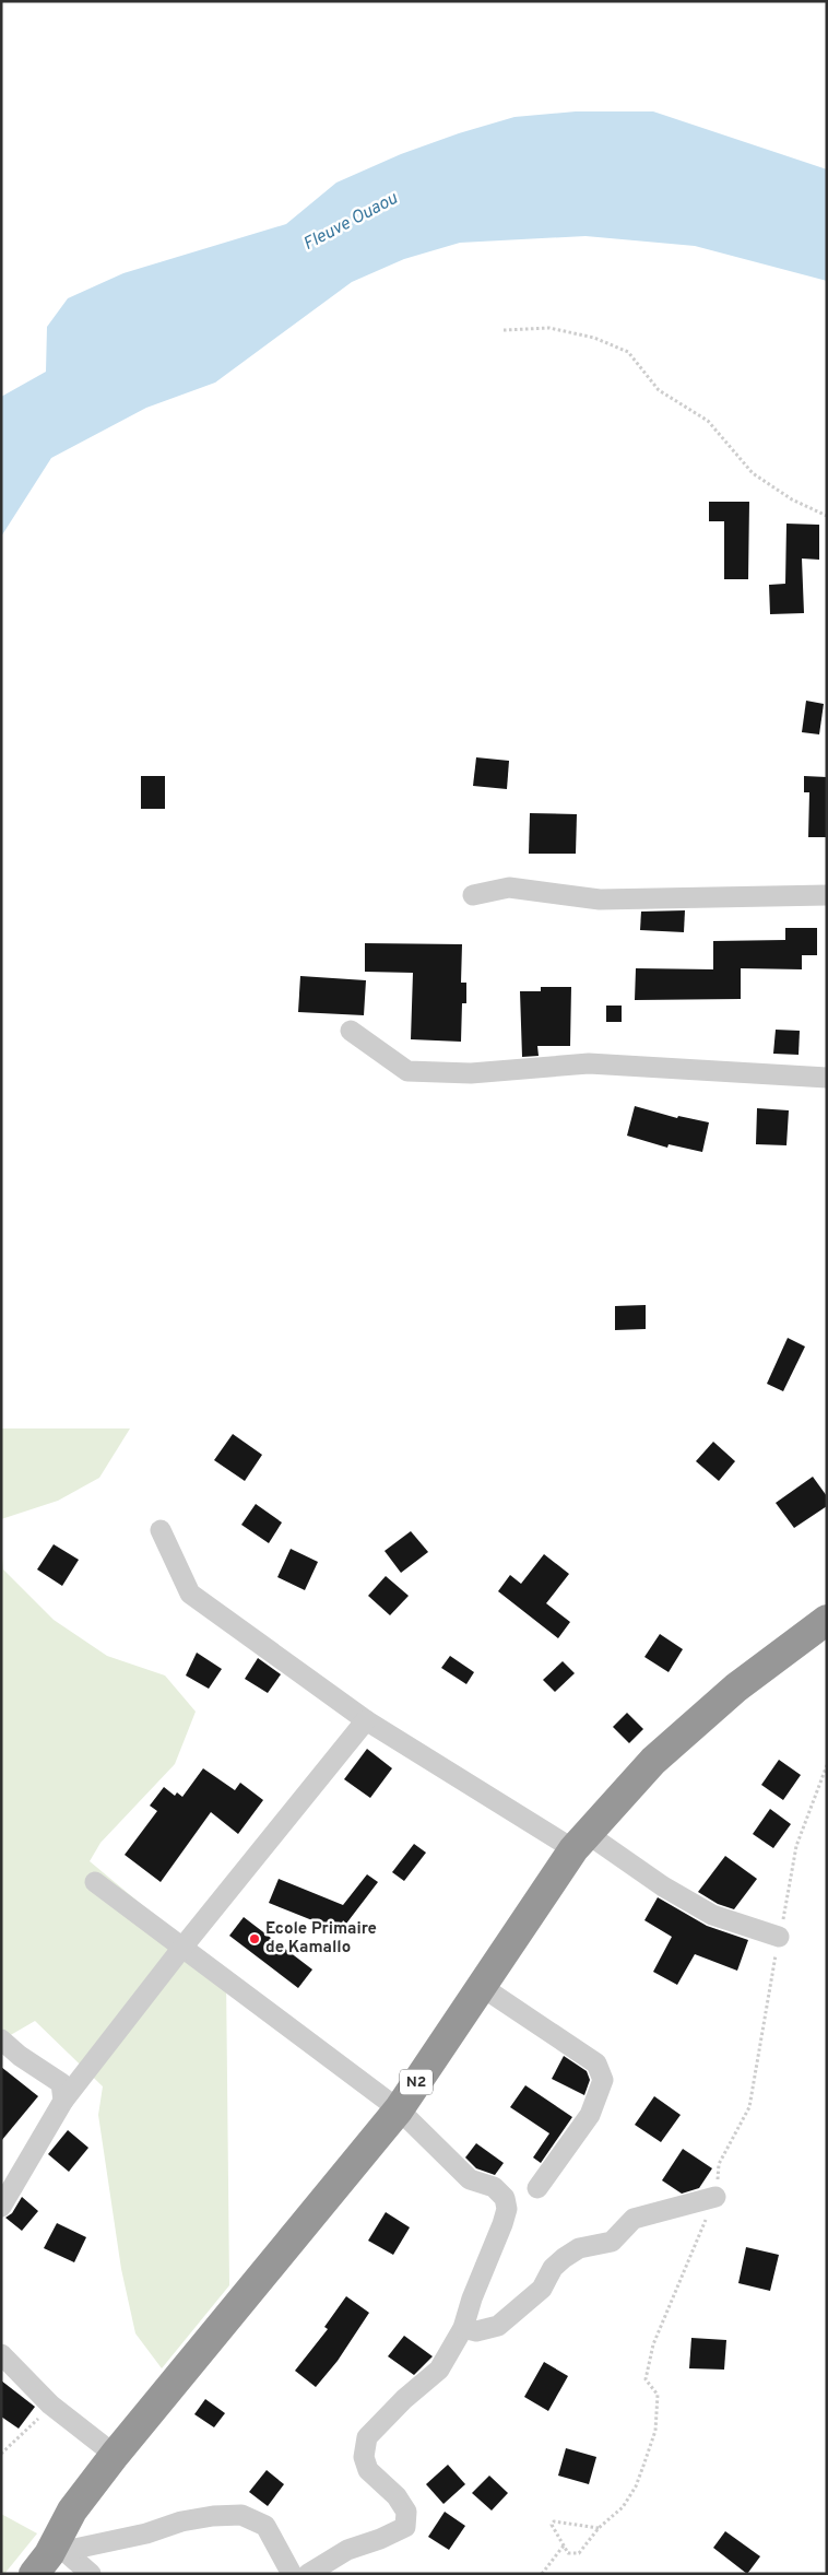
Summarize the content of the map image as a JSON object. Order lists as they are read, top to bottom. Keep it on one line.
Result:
{"streets":{"highway":["N2"]},"water":["Fleuve Ouaou"],"places":["Ecole Primaire de Kamallo"]}
